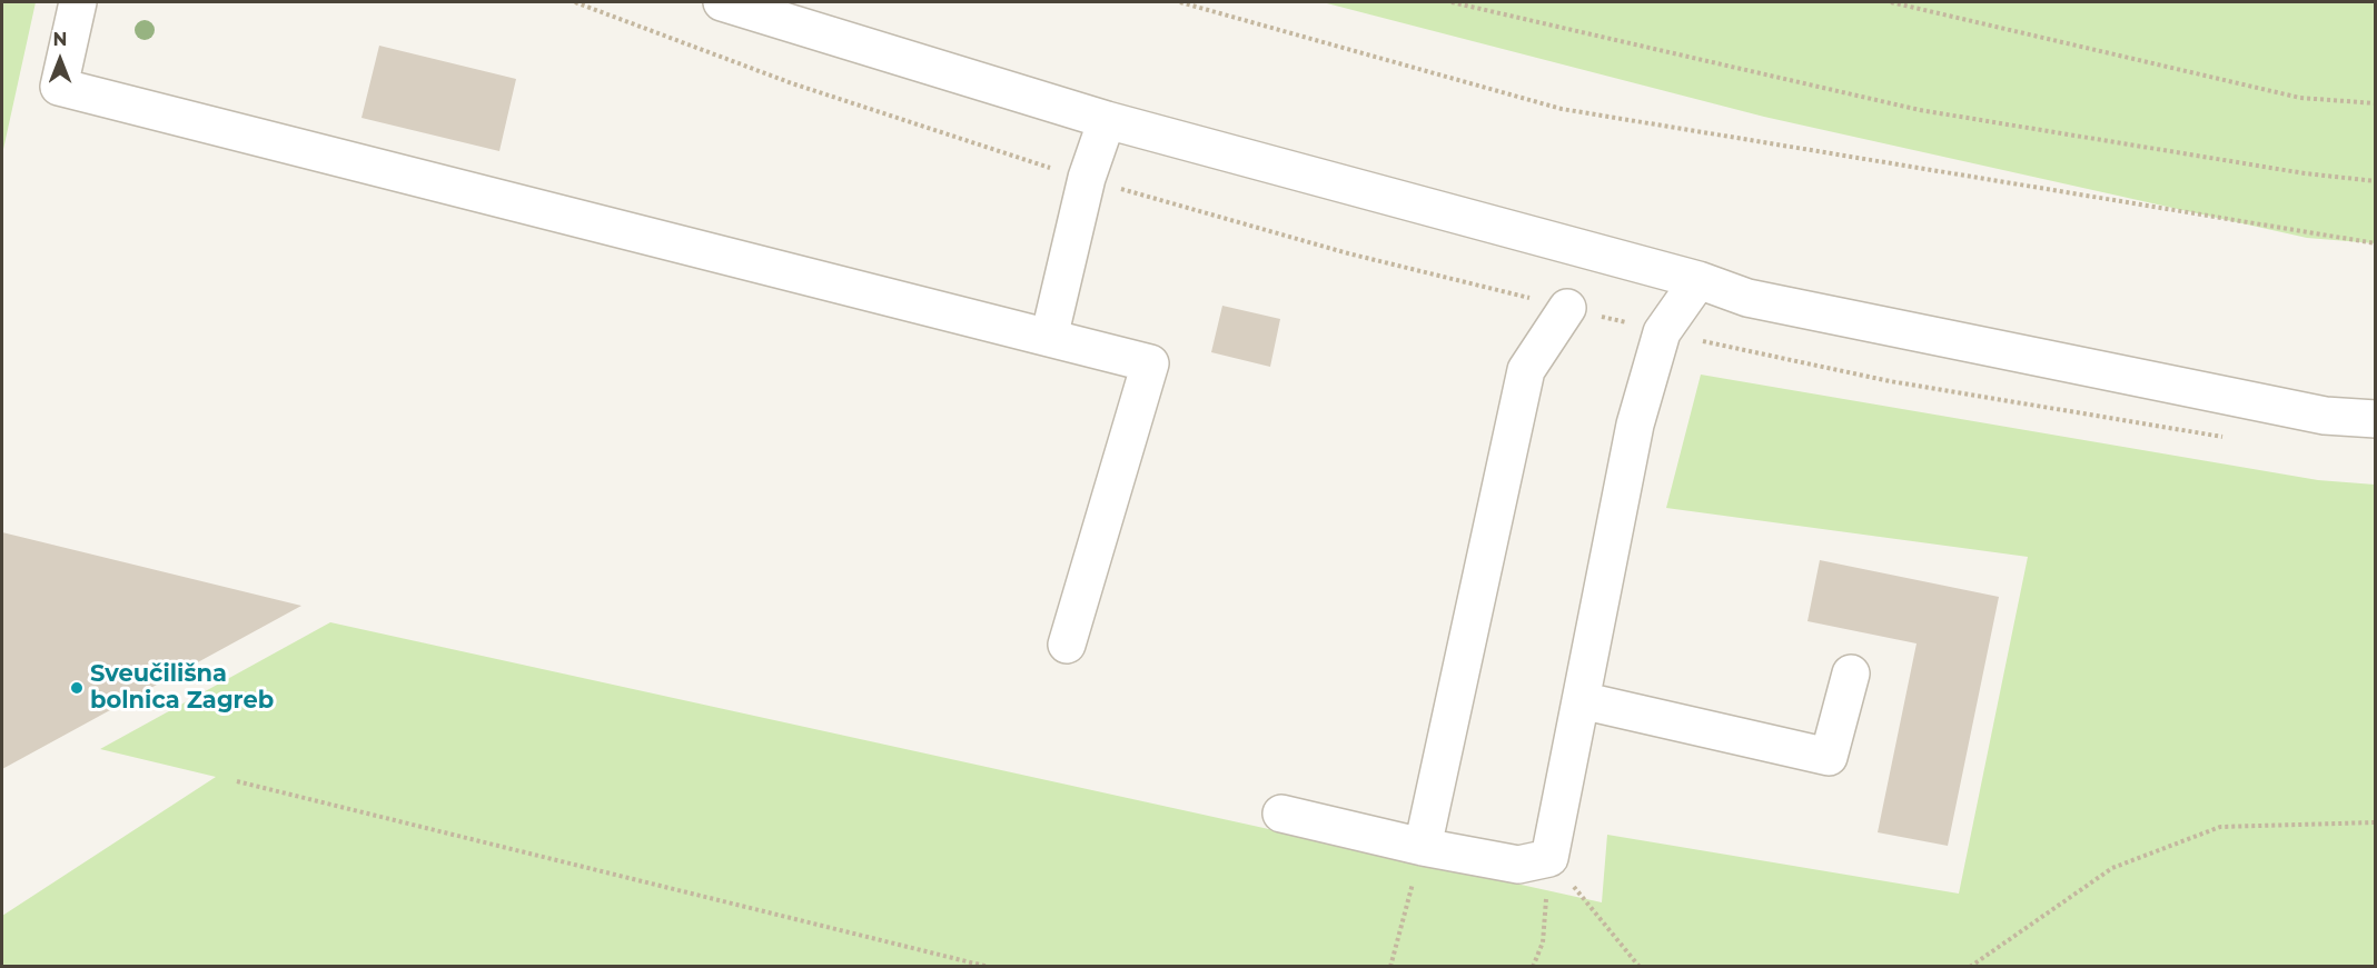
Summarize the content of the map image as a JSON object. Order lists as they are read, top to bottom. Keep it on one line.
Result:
{"places":["Sveučilišna bolnica Zagreb"],"north":"top"}
